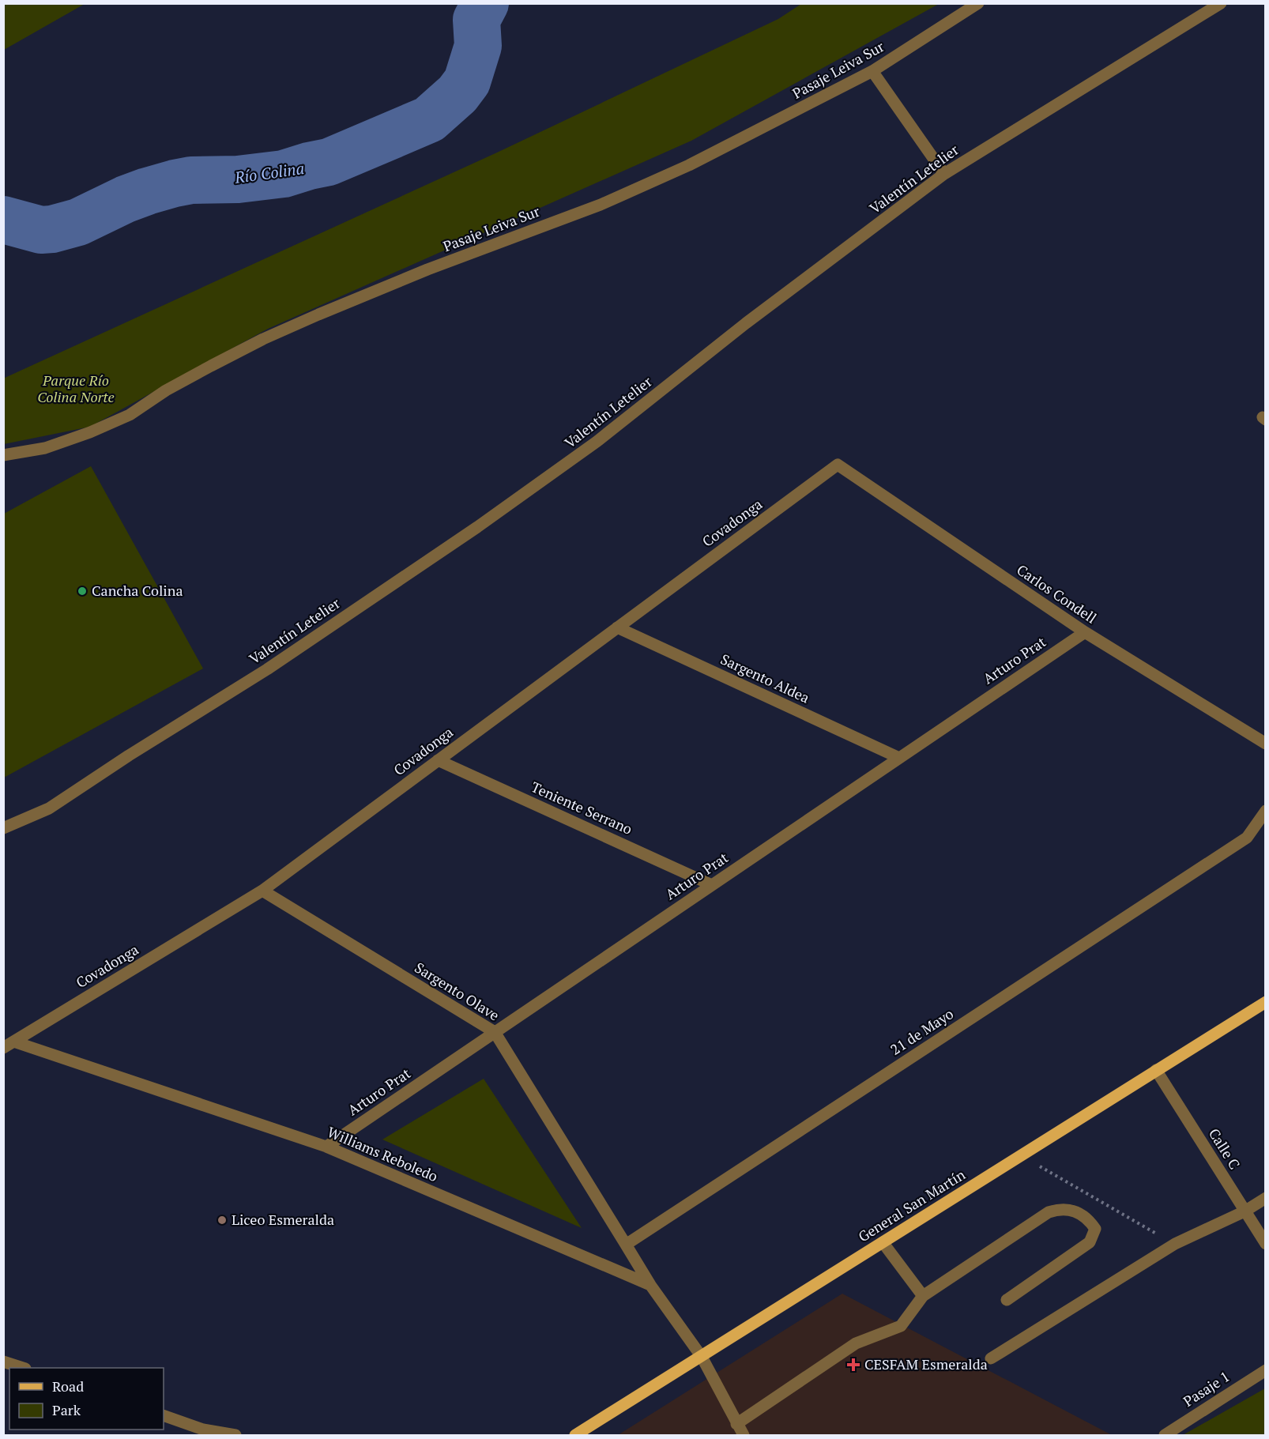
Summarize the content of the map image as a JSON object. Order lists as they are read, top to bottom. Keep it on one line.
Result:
{"streets":{"main road":["General San Martín"],"street":["Pasaje Leiva Sur","Valentín Letelier","Covadonga","Carlos Condell","Arturo Prat","Sargento Aldea","Teniente Serrano","Sargento Olave","21 de Mayo","Calle C","Williams Reboledo","Pasaje 1"]},"crossings":[["Covadonga","Carlos Condell"],["Covadonga","Sargento Aldea"],["Covadonga","Teniente Serrano"],["Covadonga","Sargento Olave"],["Covadonga","Williams Reboledo"],["Carlos Condell","Arturo Prat"],["Arturo Prat","Sargento Aldea"],["Arturo Prat","Teniente Serrano"],["Arturo Prat","Sargento Olave"],["Arturo Prat","Williams Reboledo"],["Sargento Olave","21 de Mayo"],["Calle C","General San Martín"]],"water":["Río Colina"],"parks":["Parque Río Colina Norte"],"places":{"other":["Cancha Colina","Liceo Esmeralda"],"health":["CESFAM Esmeralda"]},"legend":["Road","Park"]}
